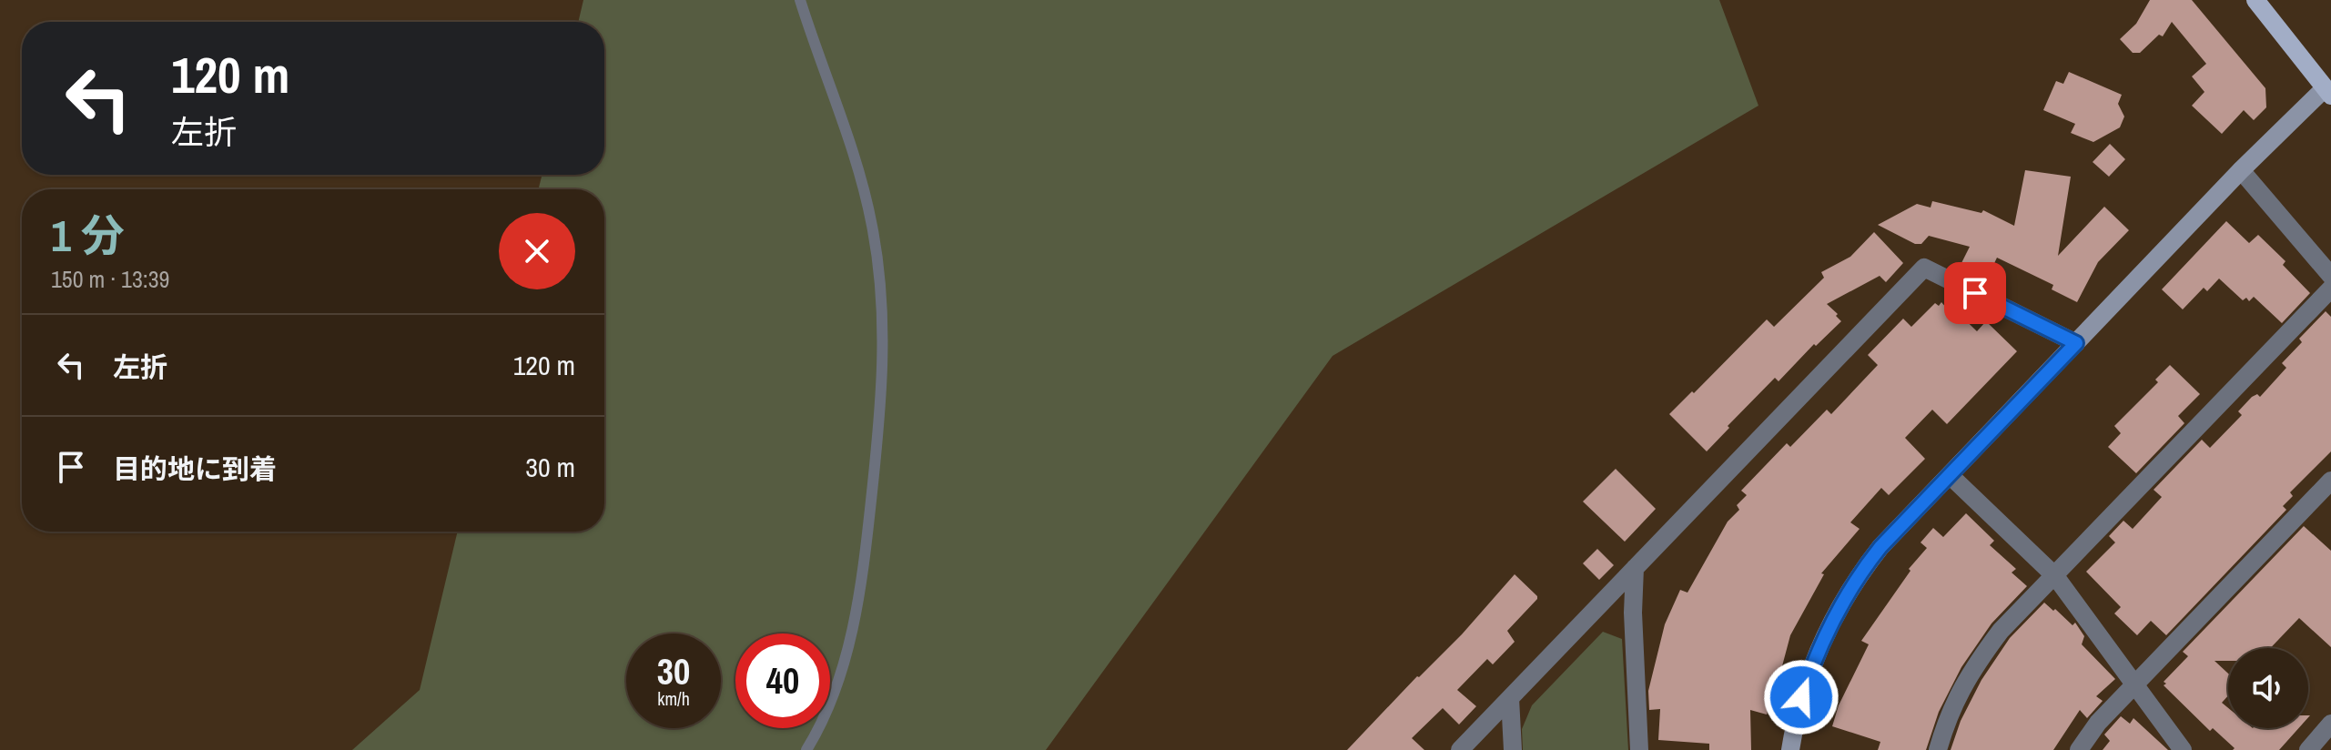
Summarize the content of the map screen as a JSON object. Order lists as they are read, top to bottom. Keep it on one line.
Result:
{"page":{"turn":["120 m","左折"],"heading":["1 分","150 m · 13:39"],"list":[{"name":"左折","value":"120 m"},{"name":"目的地に到着","value":"30 m"}],"speed":"30 km/h","limit":"40"}}
